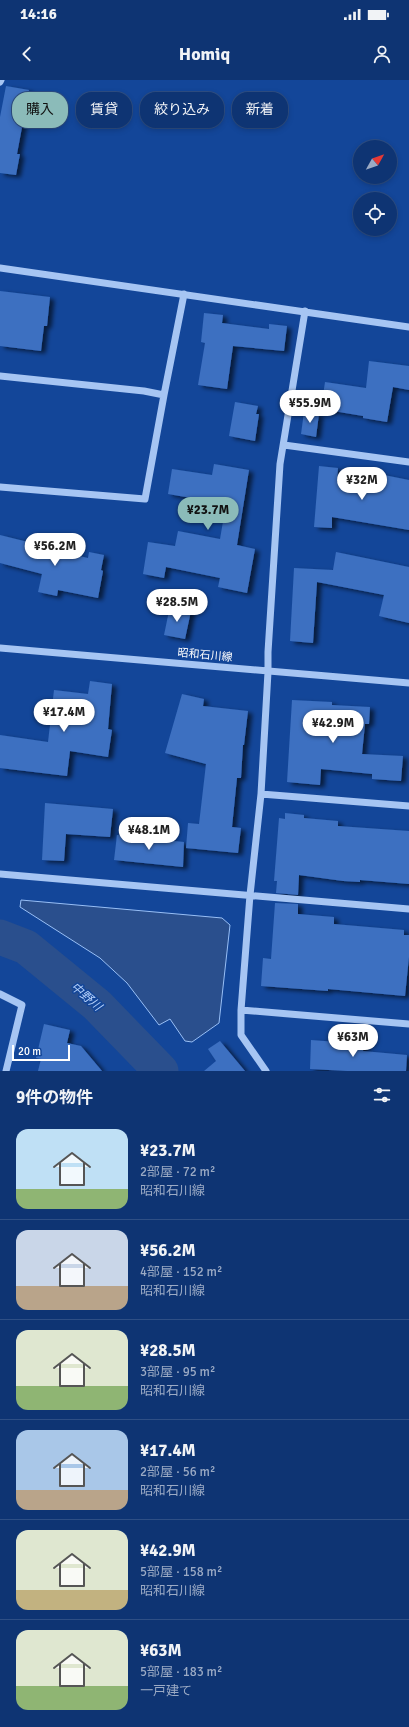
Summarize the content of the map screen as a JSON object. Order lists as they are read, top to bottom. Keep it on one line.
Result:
{"streets":{"street":["昭和石川線"]},"water":["中野川"],"scale_bar":"20 m","north":"top right","page":{"status":"14:16","header":"Homiq","chip":["購入","賃貸","絞り込み","新着"],"price":["¥55.9M","¥32M","¥23.7M","¥56.2M","¥28.5M","¥17.4M","¥42.9M","¥48.1M","¥63M"],"scale":"20 m","heading":"9件の物件","list":[{"name":"¥23.7M","note":"2部屋 · 72 m² · 昭和石川線"},{"name":"¥56.2M","note":"4部屋 · 152 m² · 昭和石川線"},{"name":"¥28.5M","note":"3部屋 · 95 m² · 昭和石川線"},{"name":"¥17.4M","note":"2部屋 · 56 m² · 昭和石川線"},{"name":"¥42.9M","note":"5部屋 · 158 m² · 昭和石川線"},{"name":"¥63M","note":"5部屋 · 183 m² · 一戸建て"}]}}
